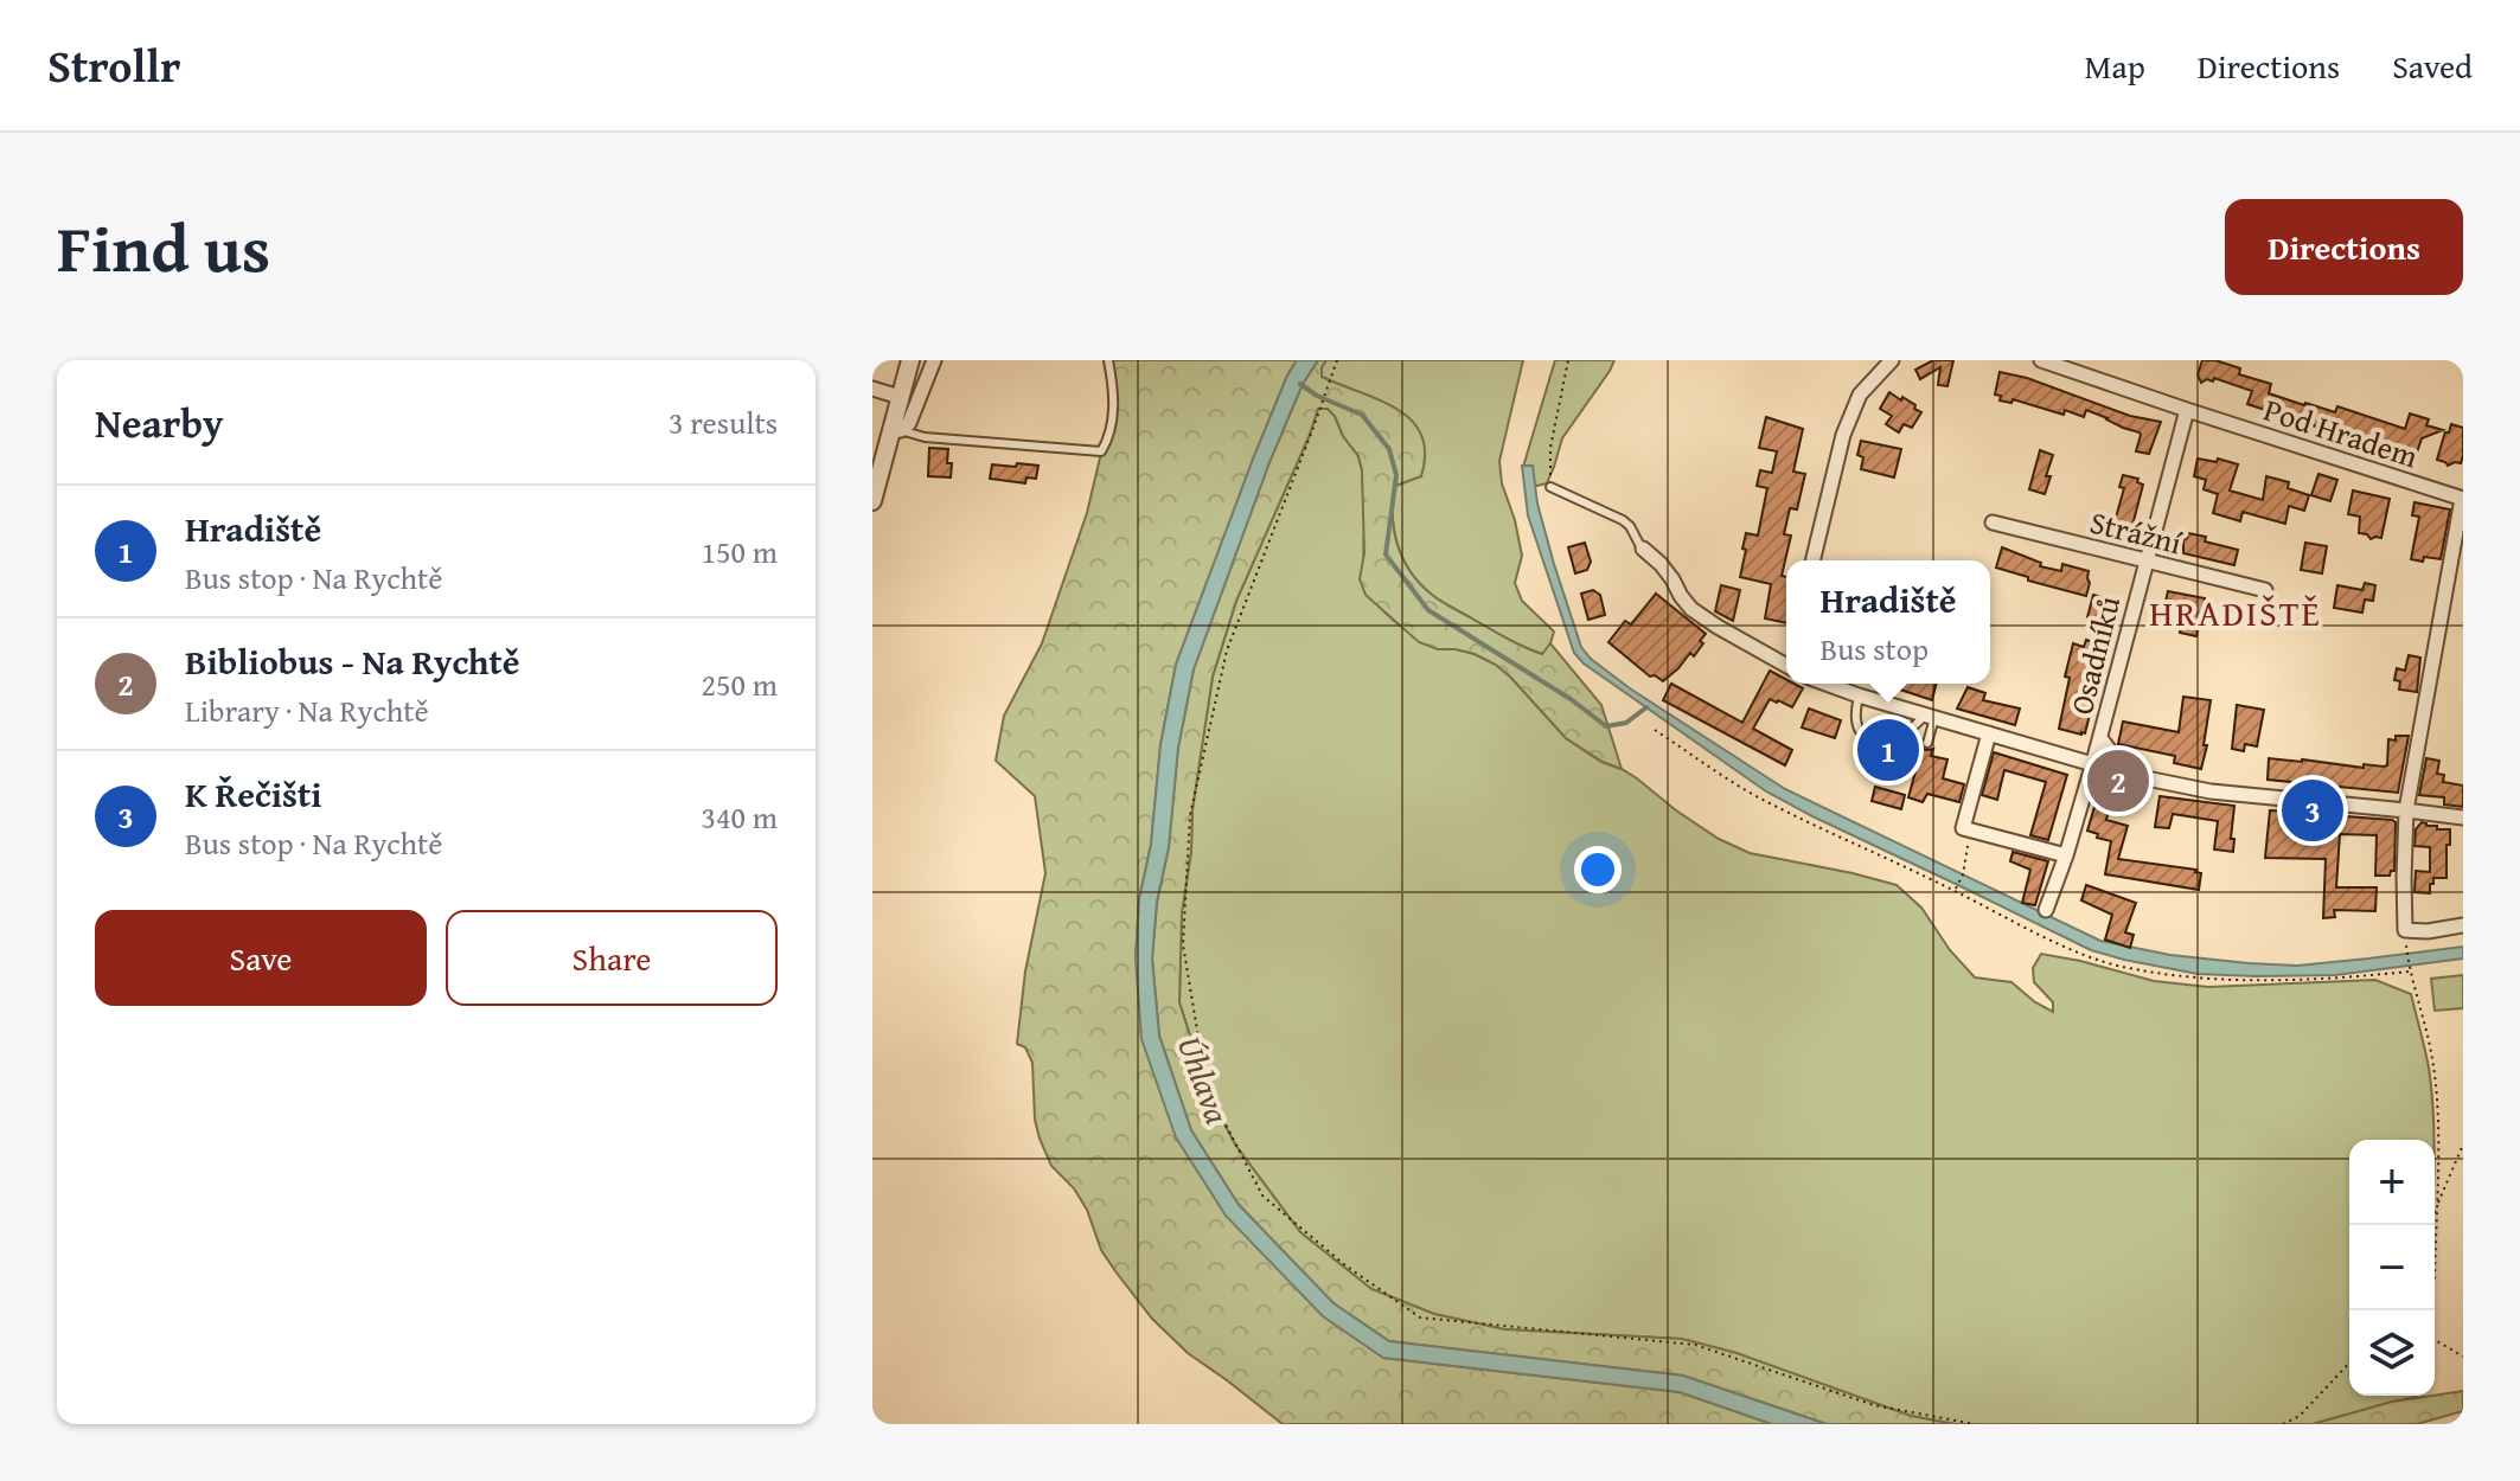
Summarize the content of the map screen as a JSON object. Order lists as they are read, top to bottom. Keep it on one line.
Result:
{"streets":{"street":["Pod Hradem","Strážní","Osadníků"]},"crossings":[["Pod Hradem","Osadníků"],["Strážní","Osadníků"]],"districts":["HRADIŠTĚ"],"water":["Úhlava"],"page":{"header":"Strollr","nav":["Map","Directions","Saved"],"title":"Find us","buttons":["Directions",["Save","Share"]],"heading":["Nearby","3 results"],"list":[{"mark":"1","name":"Hradiště","note":"Bus stop · Na Rychtě","value":"150 m"},{"mark":"2","name":"Bibliobus - Na Rychtě","note":"Library · Na Rychtě","value":"250 m"},{"mark":"3","name":"K Řečišti","note":"Bus stop · Na Rychtě","value":"340 m"}],"popup":["Hradiště","Bus stop"],"pins":["1","2","3"],"map_buttons":["+","−"]}}
